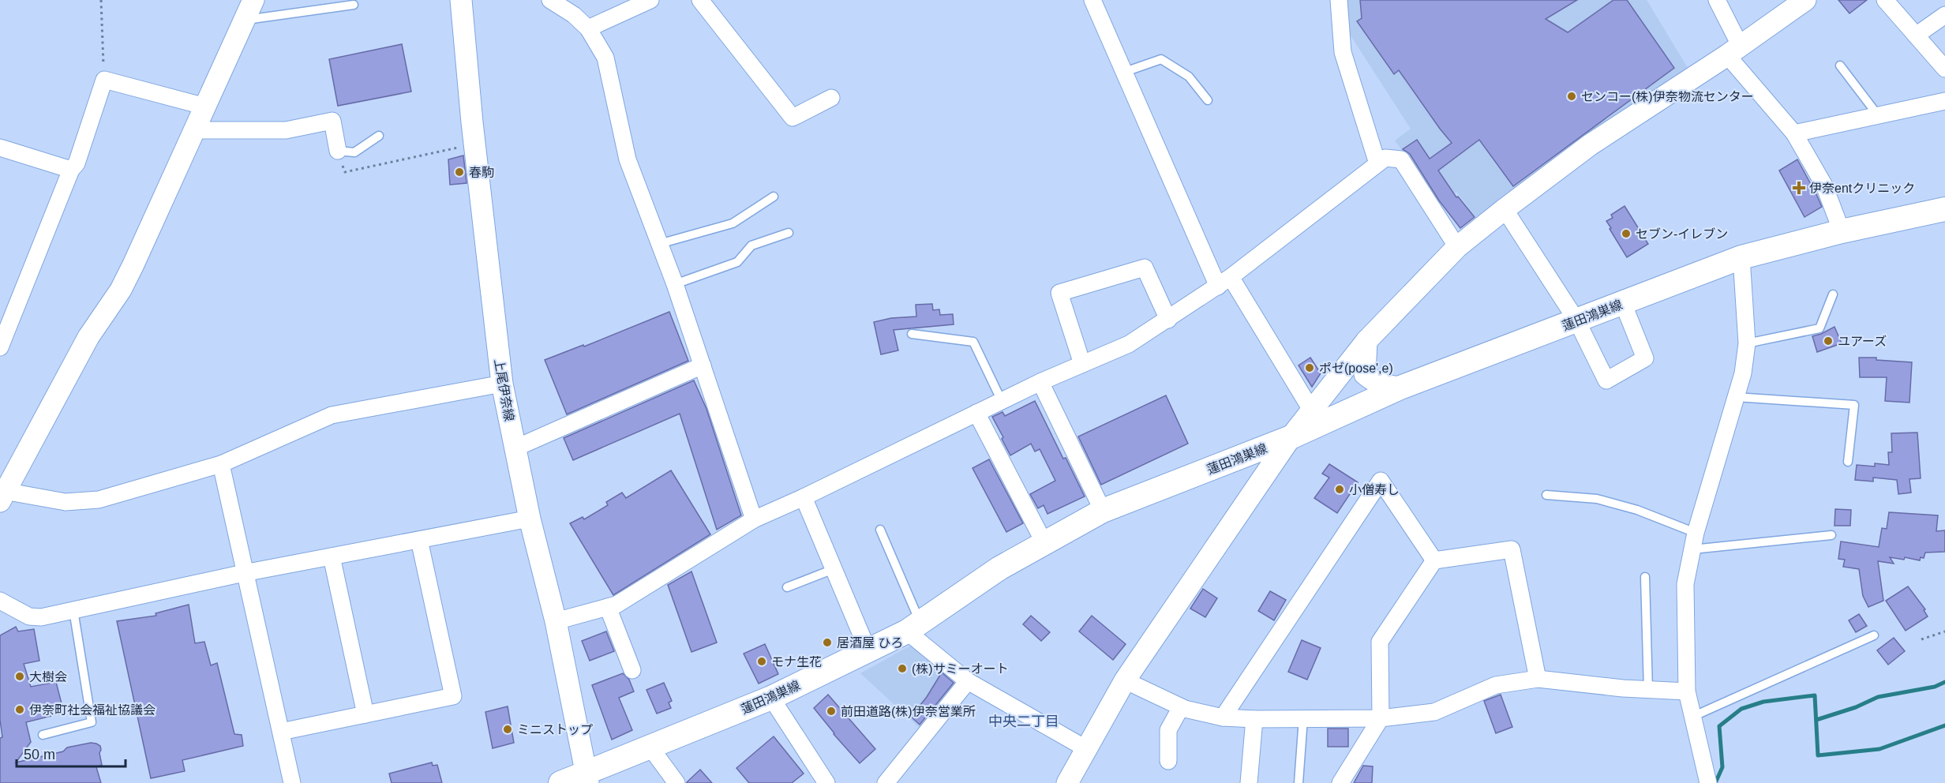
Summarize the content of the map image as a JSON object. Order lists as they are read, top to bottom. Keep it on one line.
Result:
{"streets":{"main road":["蓮田鴻巣線"],"street":["上尾伊奈線"]},"crossings":[["蓮田鴻巣線","上尾伊奈線"]],"districts":["中央二丁目"],"places":{"other":["センコー(株)伊奈物流センター","春駒","セブン-イレブン","ユアーズ","ポゼ(pose',e)","小僧寿し","居酒屋 ひろ","モナ生花","(株)サミーオート","大樹会","伊奈町社会福祉協議会","前田道路(株)伊奈営業所","ミニストップ"],"health":["伊奈entクリニック"]},"scale_bar":"50 m"}
